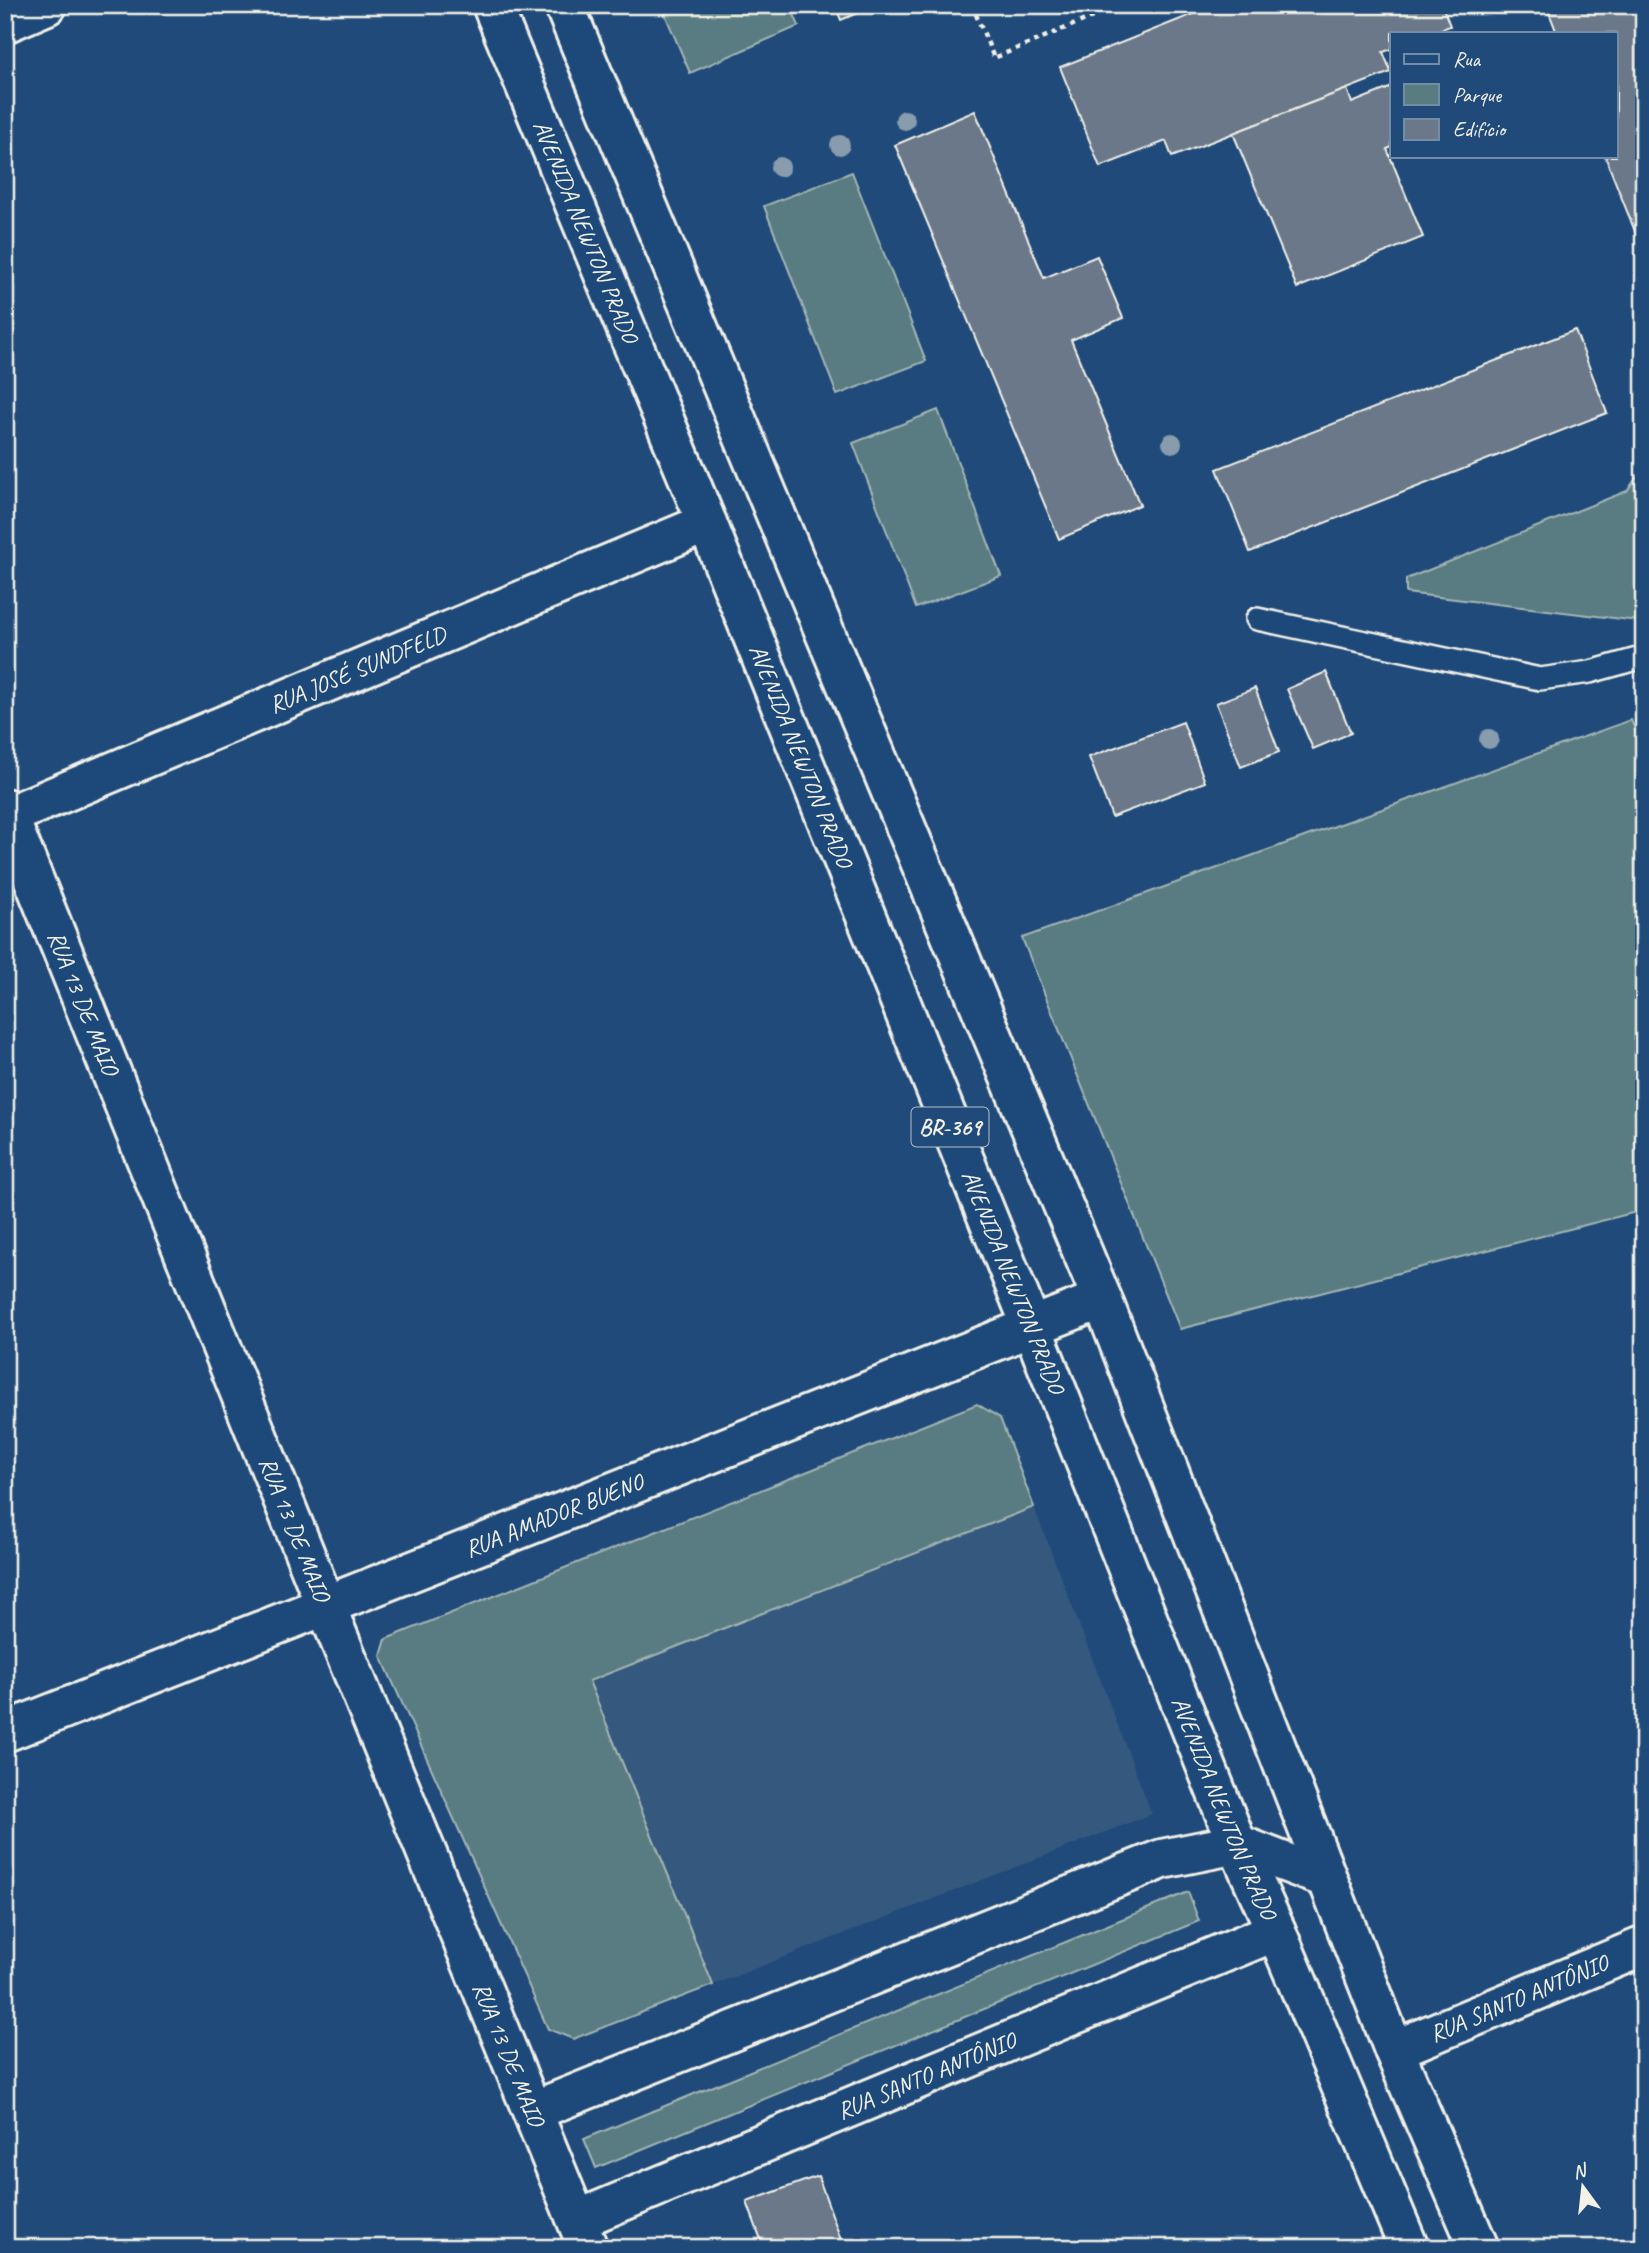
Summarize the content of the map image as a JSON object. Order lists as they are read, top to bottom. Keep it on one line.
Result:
{"streets":{"street":["AVENIDA NEWTON PRADO","RUA JOSÉ SUNDFELD","RUA 13 DE MAIO","BR-369","RUA AMADOR BUENO","RUA SANTO ANTÔNIO"]},"crossings":[["AVENIDA NEWTON PRADO","RUA JOSÉ SUNDFELD"],["AVENIDA NEWTON PRADO","RUA AMADOR BUENO"],["AVENIDA NEWTON PRADO","RUA SANTO ANTÔNIO"],["RUA JOSÉ SUNDFELD","RUA 13 DE MAIO"],["RUA 13 DE MAIO","RUA AMADOR BUENO"],["RUA 13 DE MAIO","RUA SANTO ANTÔNIO"],["BR-369","RUA AMADOR BUENO"],["BR-369","RUA SANTO ANTÔNIO"]],"legend":["Rua","Parque","Edifício"],"north":"top"}
